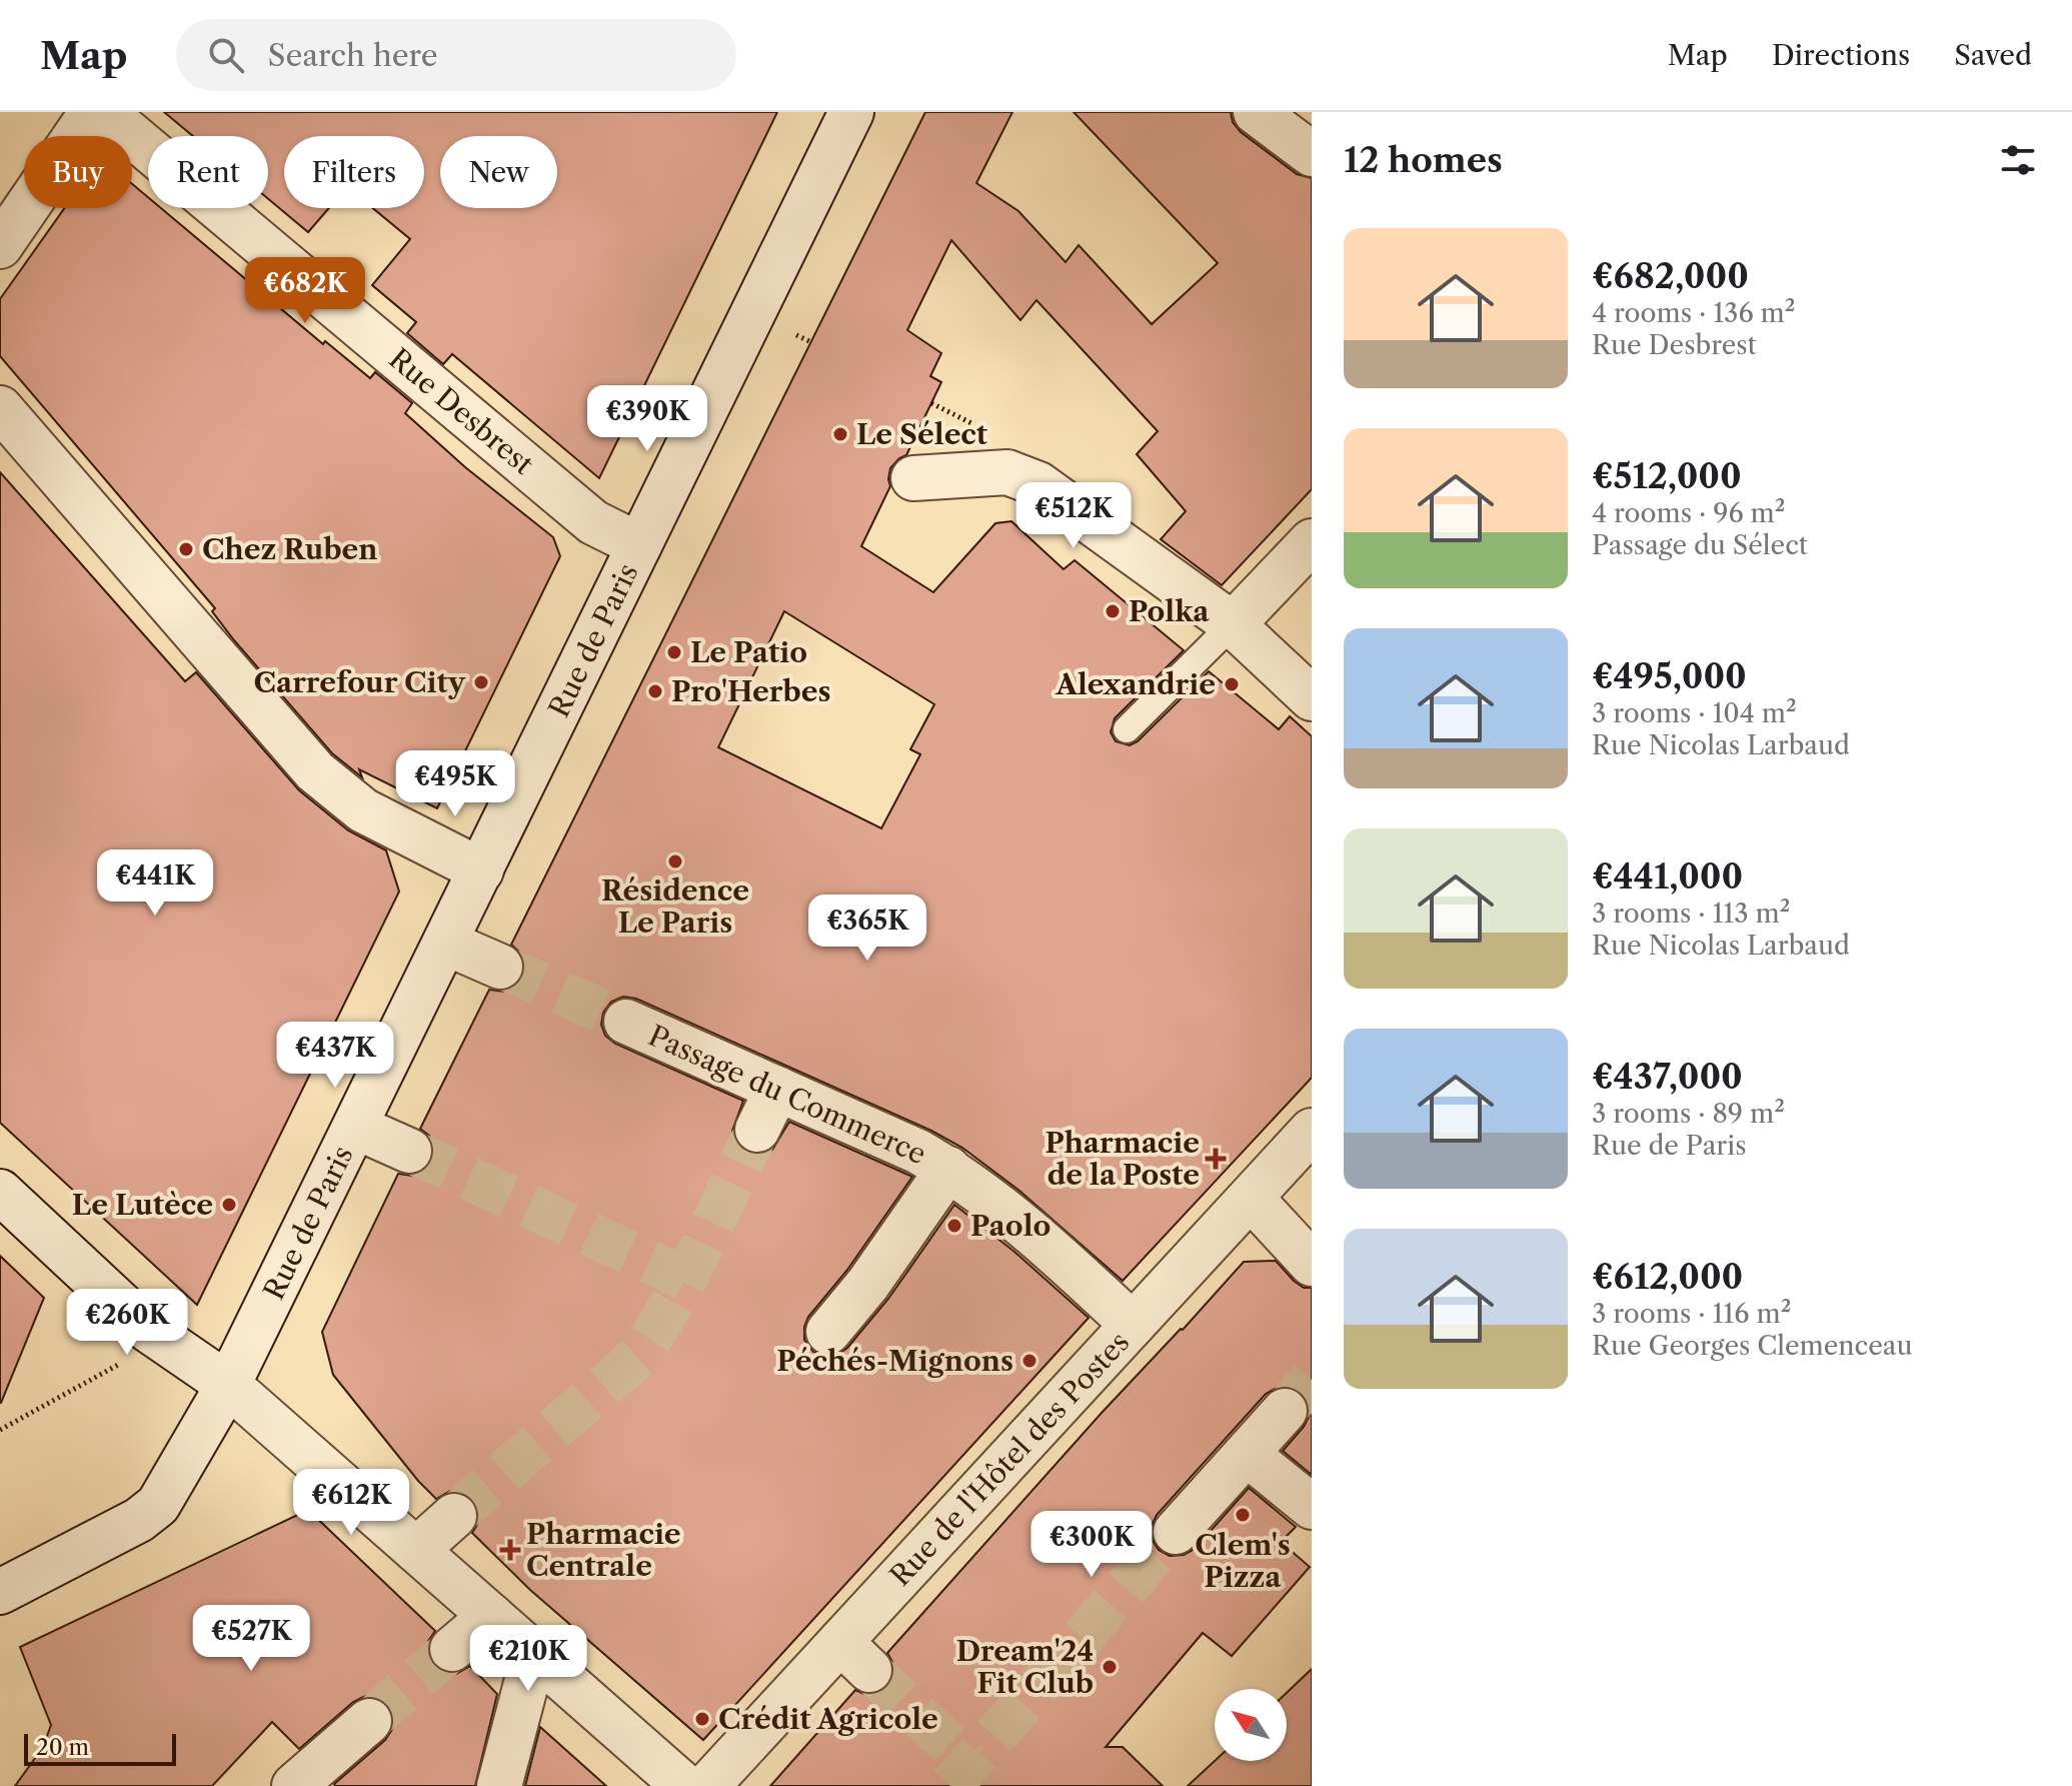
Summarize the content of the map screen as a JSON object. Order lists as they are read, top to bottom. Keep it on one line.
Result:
{"streets":{"street":["Rue Desbrest","Rue de Paris","Passage du Commerce","Rue de l'Hôtel des Postes"]},"crossings":[["Rue Desbrest","Rue de Paris"],["Passage du Commerce","Rue de l'Hôtel des Postes"]],"places":{"other":["Le Sélect","Chez Ruben","Polka","Le Patio","Carrefour City","Alexandrie","Pro'Herbes","Résidence Le Paris","Le Lutèce","Paolo","Péchés-Mignons","Clem's Pizza","Dream'24 Fit Club","Crédit Agricole"],"health":["Pharmacie de la Poste","Pharmacie Centrale"]},"scale_bar":"20 m","north":"top left","page":{"header":"Map","search":"Search here","nav":["Map","Directions","Saved"],"heading":"12 homes","chip":["Buy","Rent","Filters","New"],"list":[{"name":"€682,000","note":"4 rooms · 136 m² · Rue Desbrest"},{"name":"€512,000","note":"4 rooms · 96 m² · Passage du Sélect"},{"name":"€495,000","note":"3 rooms · 104 m² · Rue Nicolas Larbaud"},{"name":"€441,000","note":"3 rooms · 113 m² · Rue Nicolas Larbaud"},{"name":"€437,000","note":"3 rooms · 89 m² · Rue de Paris"},{"name":"€612,000","note":"3 rooms · 116 m² · Rue Georges Clemenceau"}],"price":["€682K","€390K","€512K","€495K","€441K","€365K","€437K","€260K","€612K","€300K","€527K","€210K"],"scale":"20 m"}}
